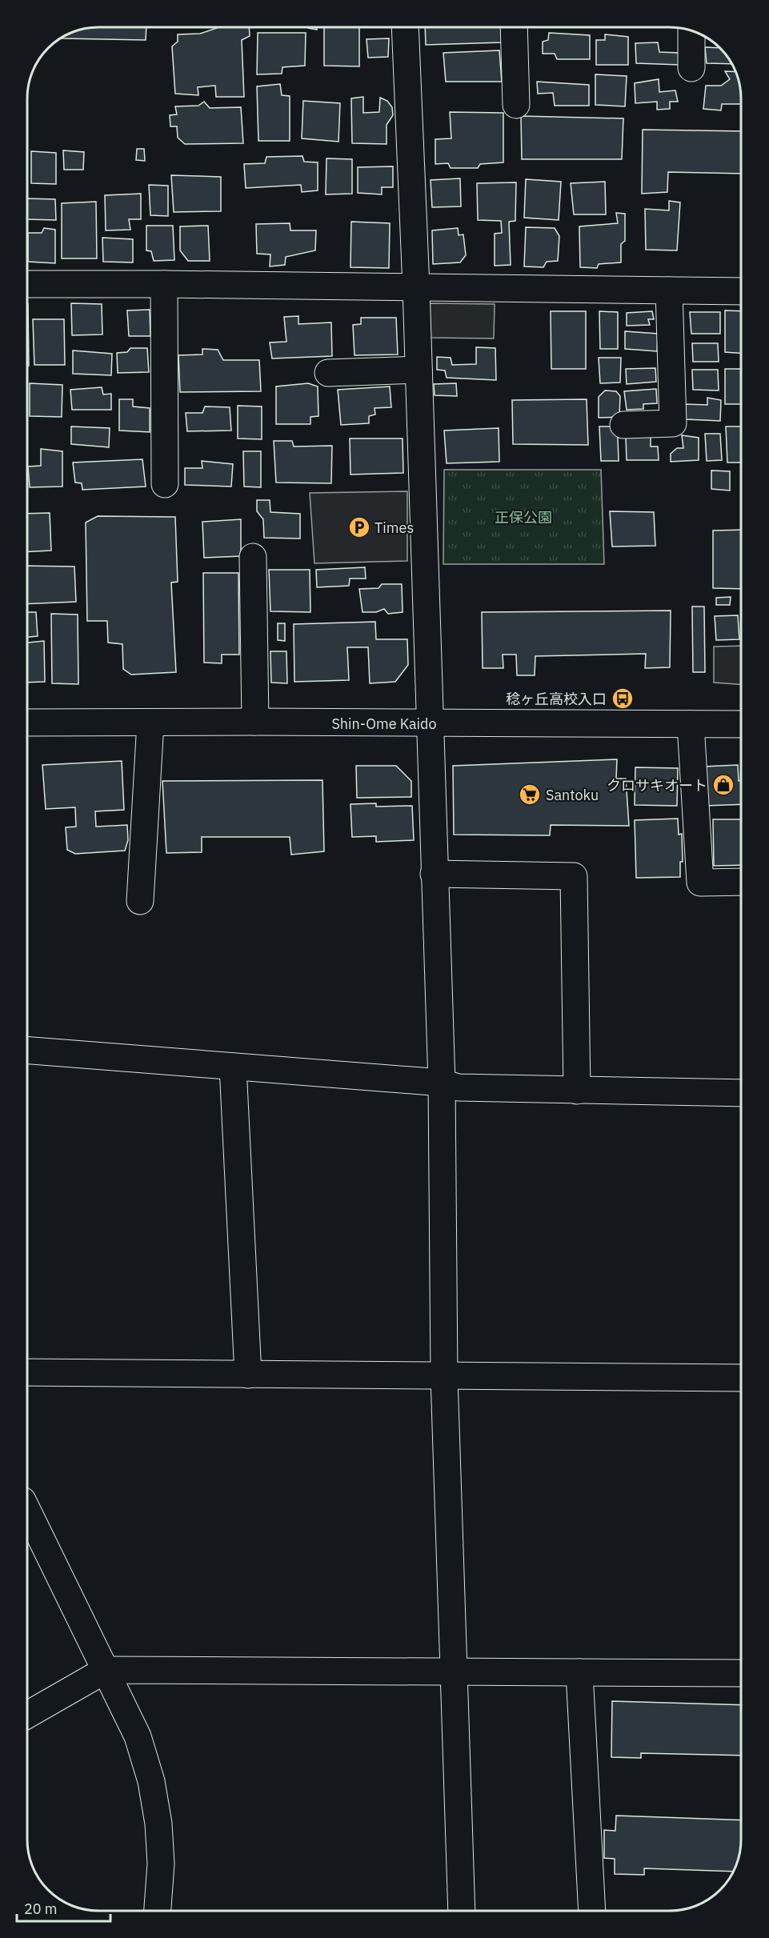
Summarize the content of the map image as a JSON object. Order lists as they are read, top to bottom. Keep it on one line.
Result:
{"streets":{"street":["Shin-Ome Kaido"]},"parks":["正保公園"],"places":{"parking":["Times"],"bus stop":["稔ヶ丘高校入口"],"shop":["クロサキオート"],"supermarket":["Santoku"]},"scale_bar":"20 m"}
